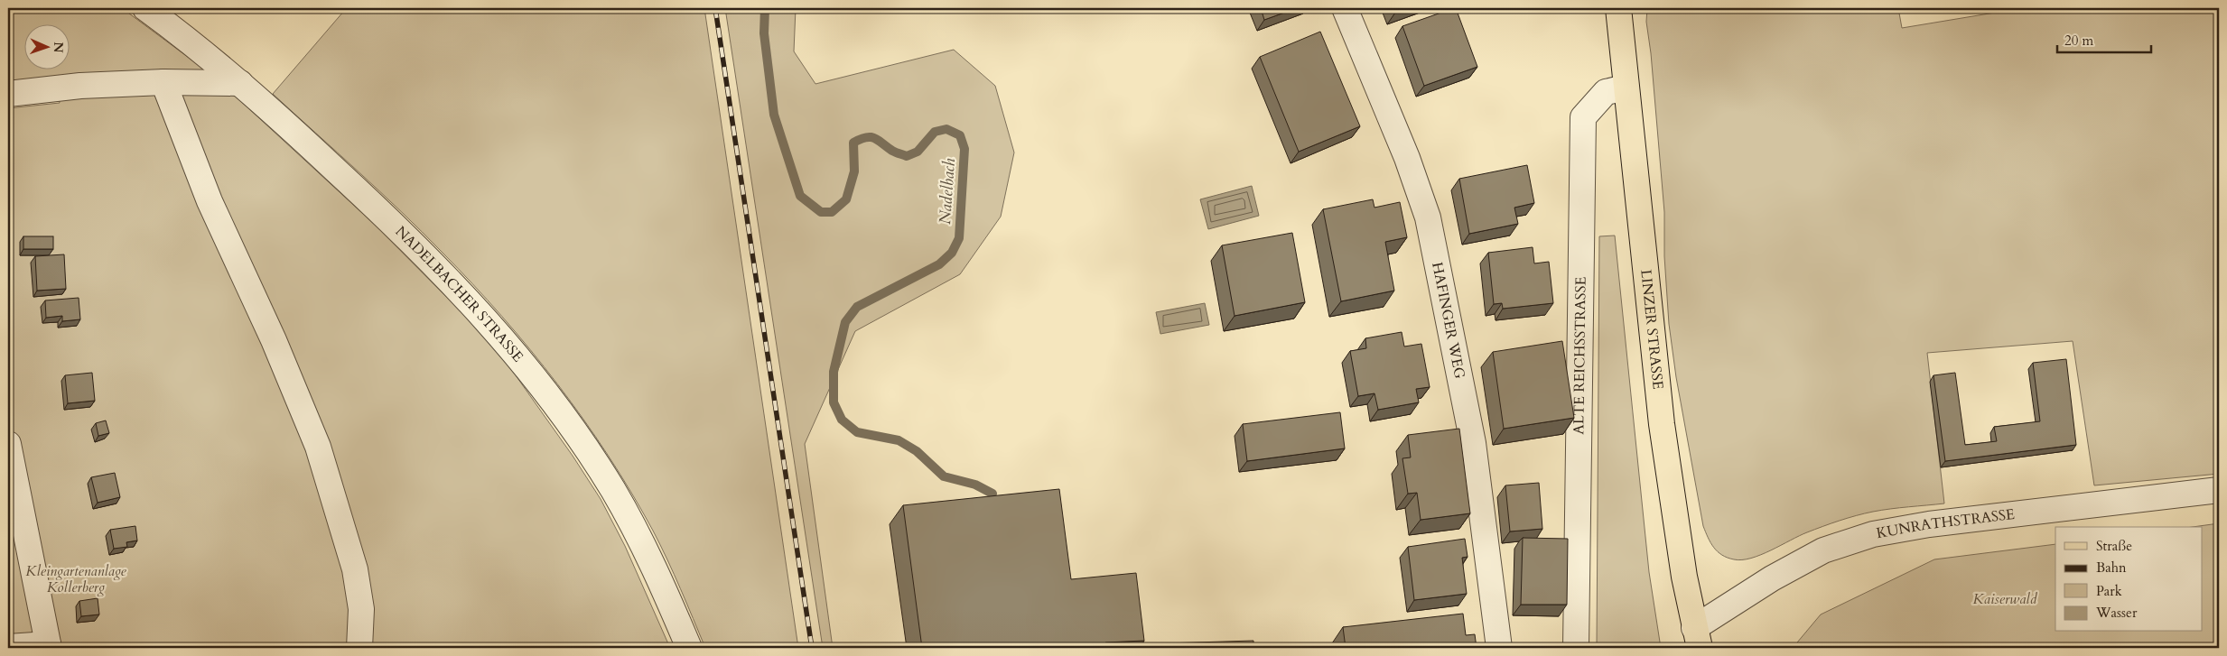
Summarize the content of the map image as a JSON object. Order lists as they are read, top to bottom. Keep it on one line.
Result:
{"streets":{"main road":["LINZER STRASSE"],"street":["NADELBACHER STRASSE","HAFINGER WEG","ALTE REICHSSTRASSE","KUNRATHSTRASSE"]},"crossings":[["LINZER STRASSE","ALTE REICHSSTRASSE"],["LINZER STRASSE","KUNRATHSTRASSE"]],"water":["Nadelbach"],"parks":["Kleingartenanlage Kollerberg","Kaiserwald"],"legend":["Straße","Bahn","Park","Wasser"],"scale_bar":"20 m","north":"right"}
